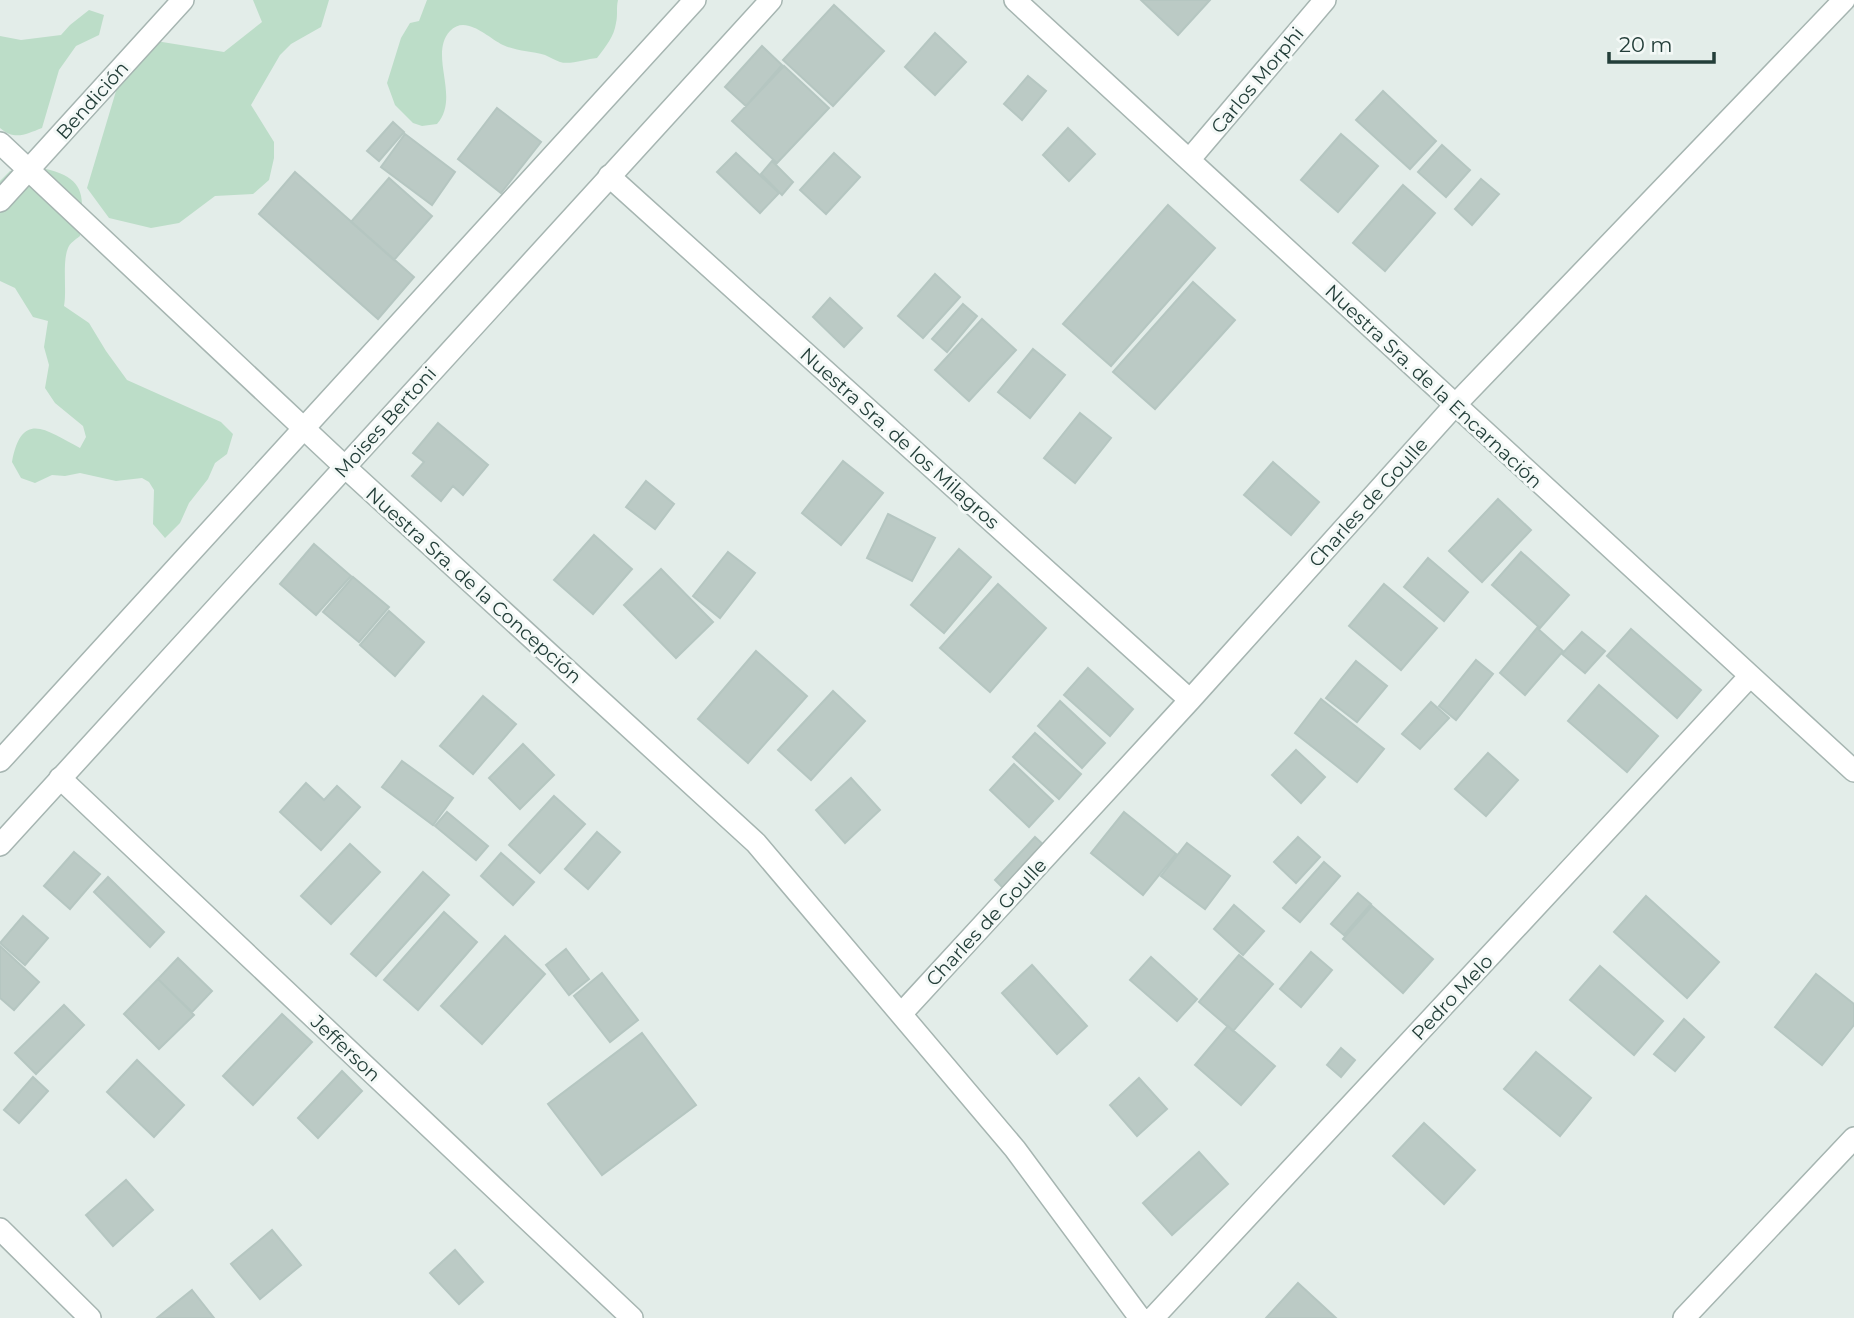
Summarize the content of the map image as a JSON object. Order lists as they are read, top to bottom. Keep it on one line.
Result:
{"streets":{"street":["Carlos Morphi","Bendición","Nuestra Sra. de la Encarnación","Moises Bertoni","Nuestra Sra. de los Milagros","Charles de Goulle","Nuestra Sra. de la Concepción","Pedro Melo","Jefferson"]},"crossings":[["Carlos Morphi","Nuestra Sra. de la Encarnación"],["Bendición","Nuestra Sra. de la Concepción"],["Nuestra Sra. de la Encarnación","Charles de Goulle"],["Nuestra Sra. de la Encarnación","Pedro Melo"],["Moises Bertoni","Nuestra Sra. de los Milagros"],["Moises Bertoni","Nuestra Sra. de la Concepción"],["Moises Bertoni","Jefferson"],["Nuestra Sra. de los Milagros","Charles de Goulle"],["Charles de Goulle","Nuestra Sra. de la Concepción"]],"scale_bar":"20 m"}
